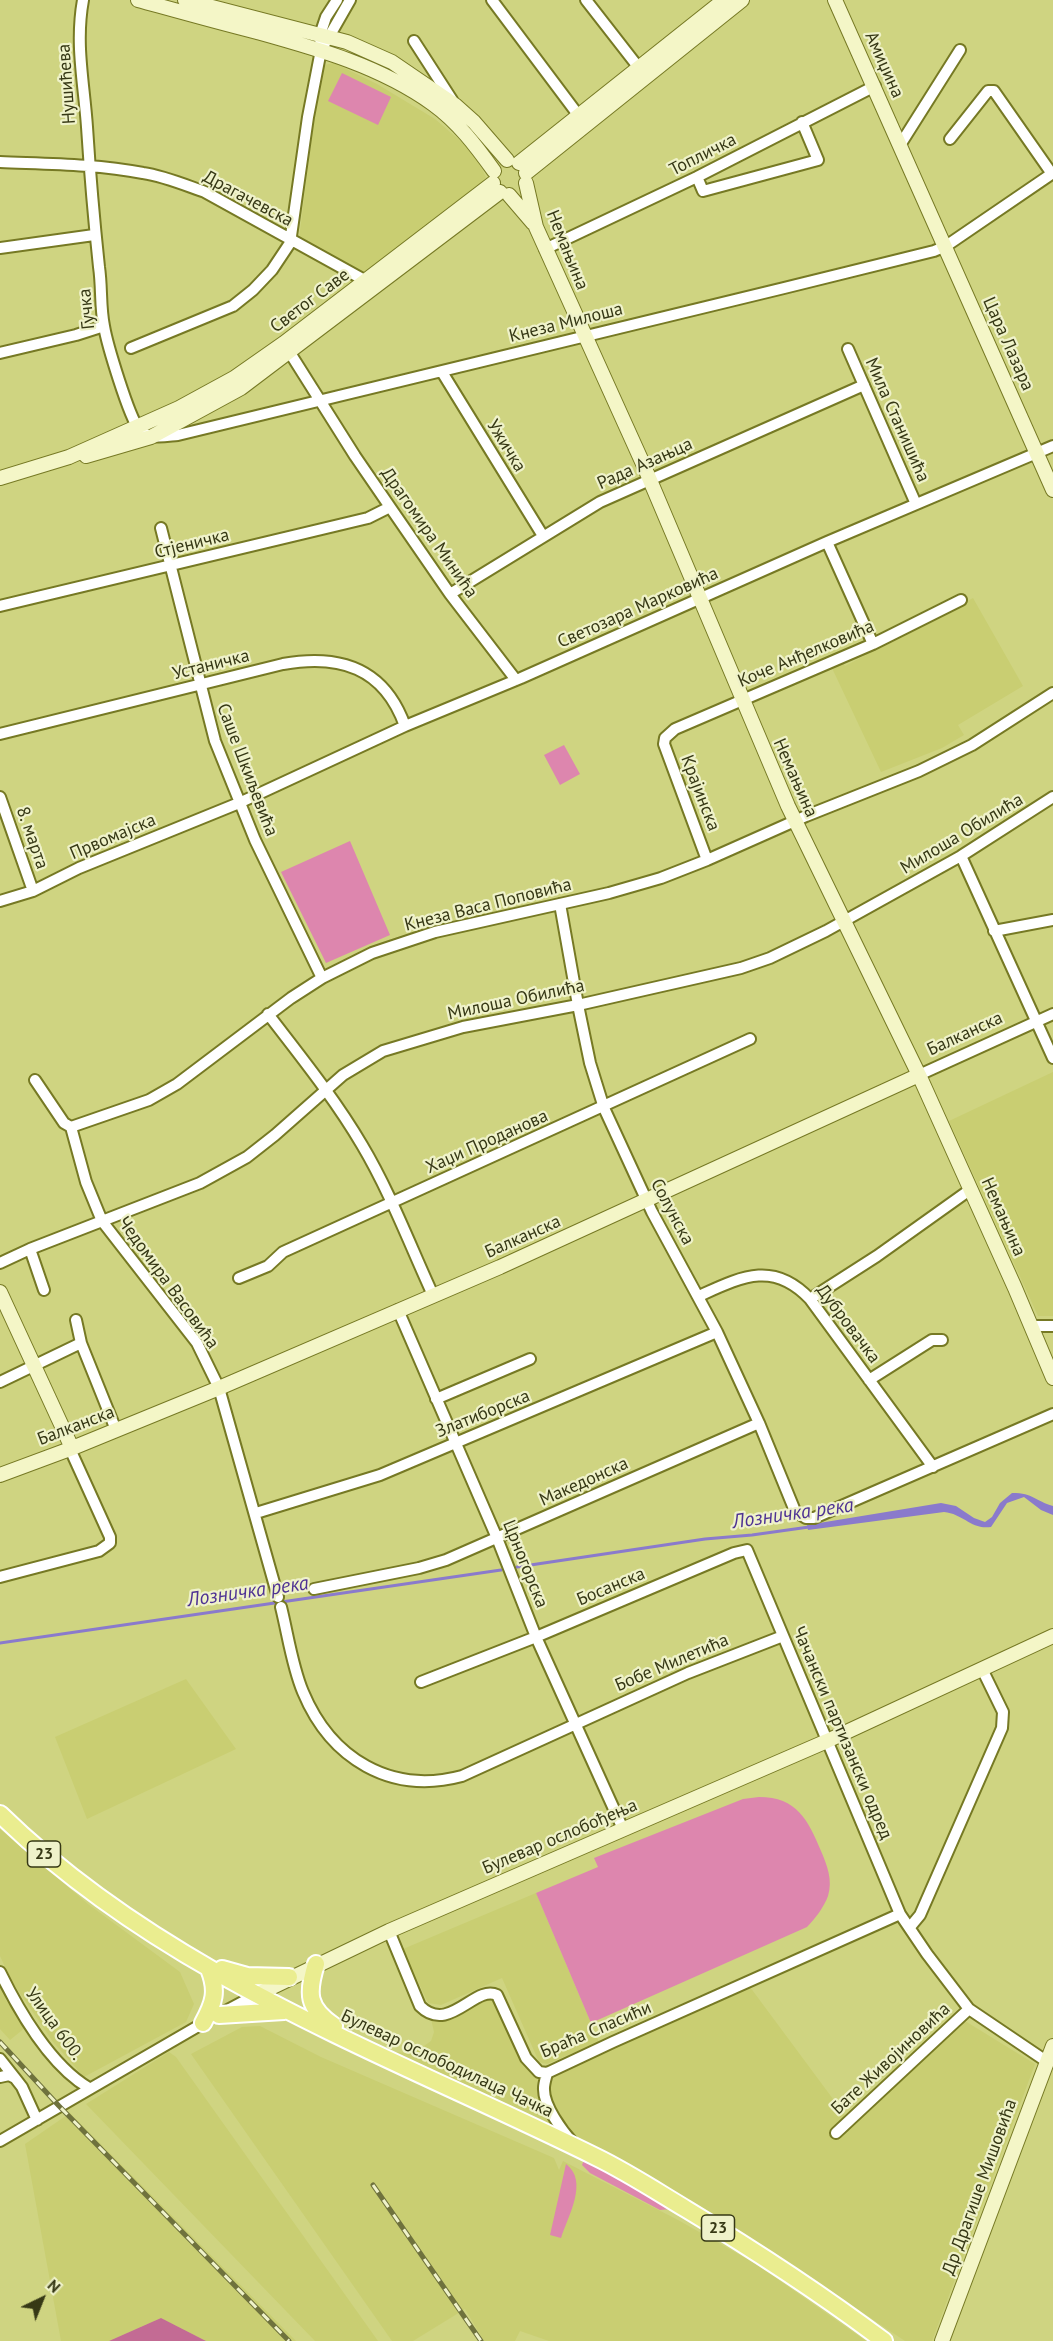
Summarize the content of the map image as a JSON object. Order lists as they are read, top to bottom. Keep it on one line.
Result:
{"streets":{"main road":["23","Булевар ослободилаца Чачка"],"street":["Амиџина","Нушићева","Топличка","Драгачевска","Немањина","Светог Саве","Гучка","Кнеза Милоша","Цара Лазара","Мила Станишића","Ужичка","Рада Азањца","Драгомира Минића","Стјеничка","Светозара Марковића","Коче Анђелковића","Устаничка","Саше Шкиљевића","Крајинска","Милоша Обилића","Првомајска","8. марта","Кнеза Васа Поповића","Балканска","Хаџи Проданова","Солунска","Чедомира Васовића","Дубровачка","Златиборска","Македонска","Црногорска","Босанска","Бобе Милетића","Чачански партизански одред","Булевар ослобођења","Улица 600.","Браћа Спасићи","Бате Живојиновића","Др Драгише Мишовића"]},"crossings":[["Амиџина","Топличка"],["Амиџина","Кнеза Милоша"],["Амиџина","Цара Лазара"],["Нушићева","Драгачевска"],["Нушићева","Гучка"],["Топличка","Немањина"],["Драгачевска","Светог Саве"],["Драгачевска","Гучка"],["Немањина","Кнеза Милоша"],["Немањина","Рада Азањца"],["Немањина","Светозара Марковића"],["Немањина","Коче Анђелковића"],["Немањина","Милоша Обилића"],["Немањина","Кнеза Васа Поповића"],["Немањина","Балканска"],["Светог Саве","Гучка"],["Светог Саве","Кнеза Милоша"],["Светог Саве","Драгомира Минића"],["Гучка","Кнеза Милоша"],["Кнеза Милоша","Цара Лазара"],["Кнеза Милоша","Ужичка"],["Кнеза Милоша","Драгомира Минића"],["Цара Лазара","Светозара Марковића"],["Мила Станишића","Рада Азањца"],["Мила Станишића","Светозара Марковића"],["Ужичка","Рада Азањца"],["Рада Азањца","Драгомира Минића"],["Драгомира Минића","Стјеничка"],["Драгомира Минића","Светозара Марковића"],["Стјеничка","Саше Шкиљевића"],["Светозара Марковића","Устаничка"],["Светозара Марковића","Саше Шкиљевића"],["Светозара Марковића","Првомајска"],["Коче Анђелковића","Крајинска"],["Устаничка","Саше Шкиљевића"],["Саше Шкиљевића","Првомајска"],["Саше Шкиљевића","Кнеза Васа Поповића"],["Крајинска","Кнеза Васа Поповића"],["Милоша Обилића","Солунска"],["Милоша Обилића","Чедомира Васовића"],["Првомајска","8. марта"],["Кнеза Васа Поповића","Солунска"],["Кнеза Васа Поповића","Чедомира Васовића"],["Балканска","Солунска"],["Балканска","Чедомира Васовића"],["Балканска","Црногорска"],["Хаџи Проданова","Солунска"],["Солунска","Дубровачка"],["Солунска","Златиборска"],["Солунска","Македонска"],["Чедомира Васовића","Златиборска"],["Чедомира Васовића","Црногорска"],["Чедомира Васовића","Бобе Милетића"],["Златиборска","Црногорска"],["Македонска","Црногорска"],["Црногорска","Босанска"],["Црногорска","Бобе Милетића"],["Црногорска","Булевар ослобођења"],["Босанска","Чачански партизански одред"],["Бобе Милетића","Чачански партизански одред"],["Чачански партизански одред","Булевар ослобођења"],["Чачански партизански одред","Браћа Спасићи"],["Чачански партизански одред","Бате Живојиновића"],["Чачански партизански одред","Др Драгише Мишовића"],["Булевар ослобођења","Улица 600."],["Булевар ослобођења","Браћа Спасићи"],["Булевар ослобођења","Булевар ослободилаца Чачка"]],"water":["Лозничка река"],"north":"top right"}
